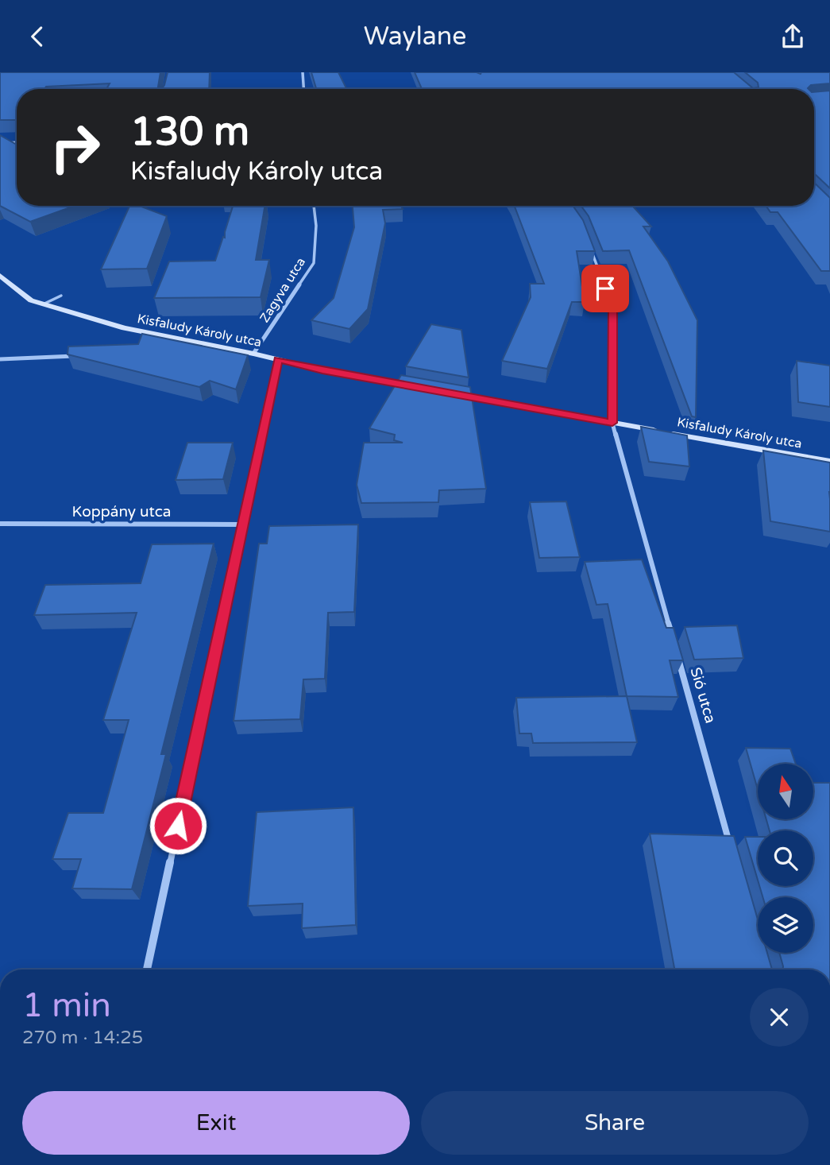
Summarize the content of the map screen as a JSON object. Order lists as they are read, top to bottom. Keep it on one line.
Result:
{"streets":{"main road":["Kisfaludy Károly utca"],"street":["Zagyva utca","Koppány utca","Sió utca"]},"crossings":[["Zagyva utca","Kisfaludy Károly utca"],["Kisfaludy Károly utca","Sió utca"]],"north":"top","page":{"header":"Waylane","turn":["130 m","Kisfaludy Károly utca"],"heading":["1 min","270 m · 14:25"],"buttons":["Exit","Share"]}}
